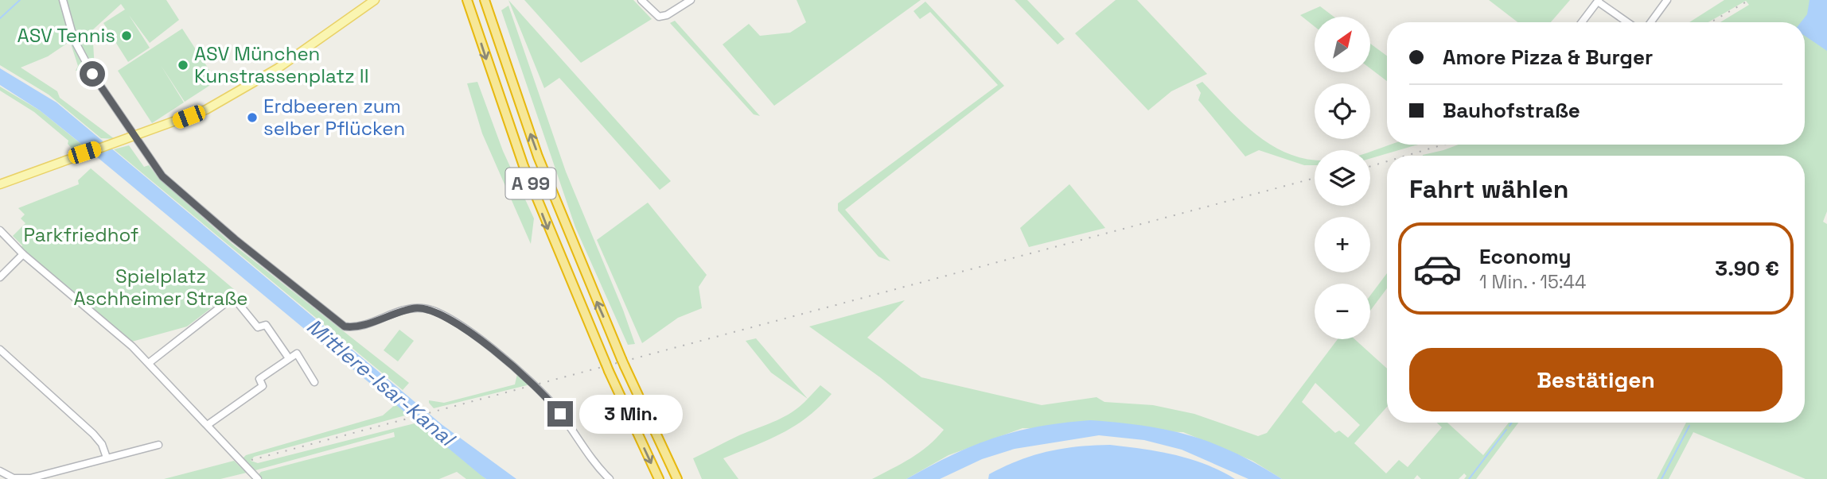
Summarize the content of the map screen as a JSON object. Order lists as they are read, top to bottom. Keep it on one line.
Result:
{"streets":{"highway":["A 99"]},"water":["Mittlere-Isar-Kanal"],"parks":["Parkfriedhof","Spielplatz Aschheimer Straße"],"places":["ASV Tennis","ASV München Kunstrassenplatz II","Erdbeeren zum selber Pflücken"],"north":"top right","page":{"map_buttons":["+","−"],"banner":["Amore Pizza & Burger","Bauhofstraße"],"heading":"Fahrt wählen","list":[{"name":"Economy","note":"1 Min. · 15:44","value":"3.90 €"}],"buttons":"Bestätigen","bubble":"3 Min."}}
